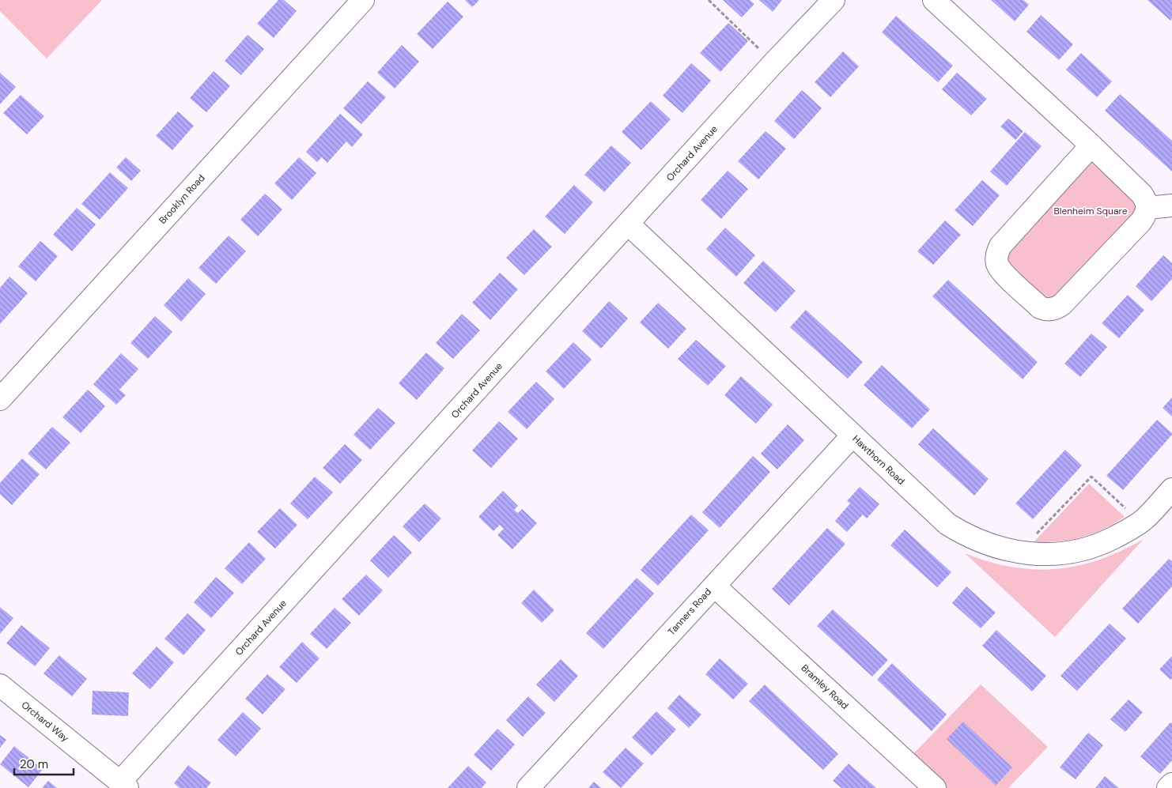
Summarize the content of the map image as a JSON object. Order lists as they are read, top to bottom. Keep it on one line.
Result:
{"streets":{"street":["Orchard Avenue","Brooklyn Road","Hawthorn Road","Tanners Road","Bramley Road","Orchard Way"]},"crossings":[["Orchard Avenue","Hawthorn Road"],["Orchard Avenue","Orchard Way"],["Hawthorn Road","Tanners Road"],["Tanners Road","Bramley Road"]],"parks":["Blenheim Square"],"scale_bar":"20 m"}
